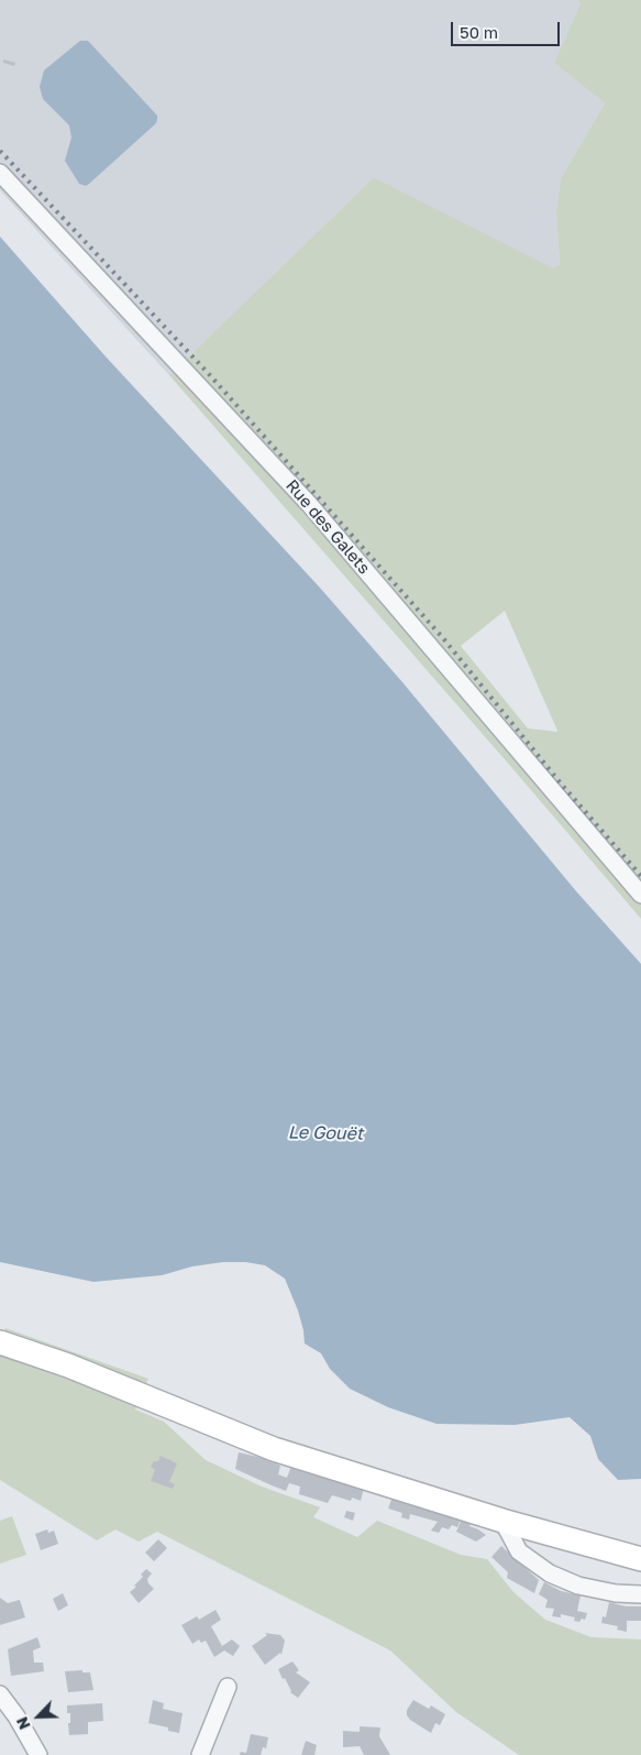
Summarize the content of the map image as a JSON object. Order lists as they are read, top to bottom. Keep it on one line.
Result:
{"streets":{"street":["Rue des Galets"]},"water":["Le Gouët"],"scale_bar":"50 m","north":"bottom left"}
